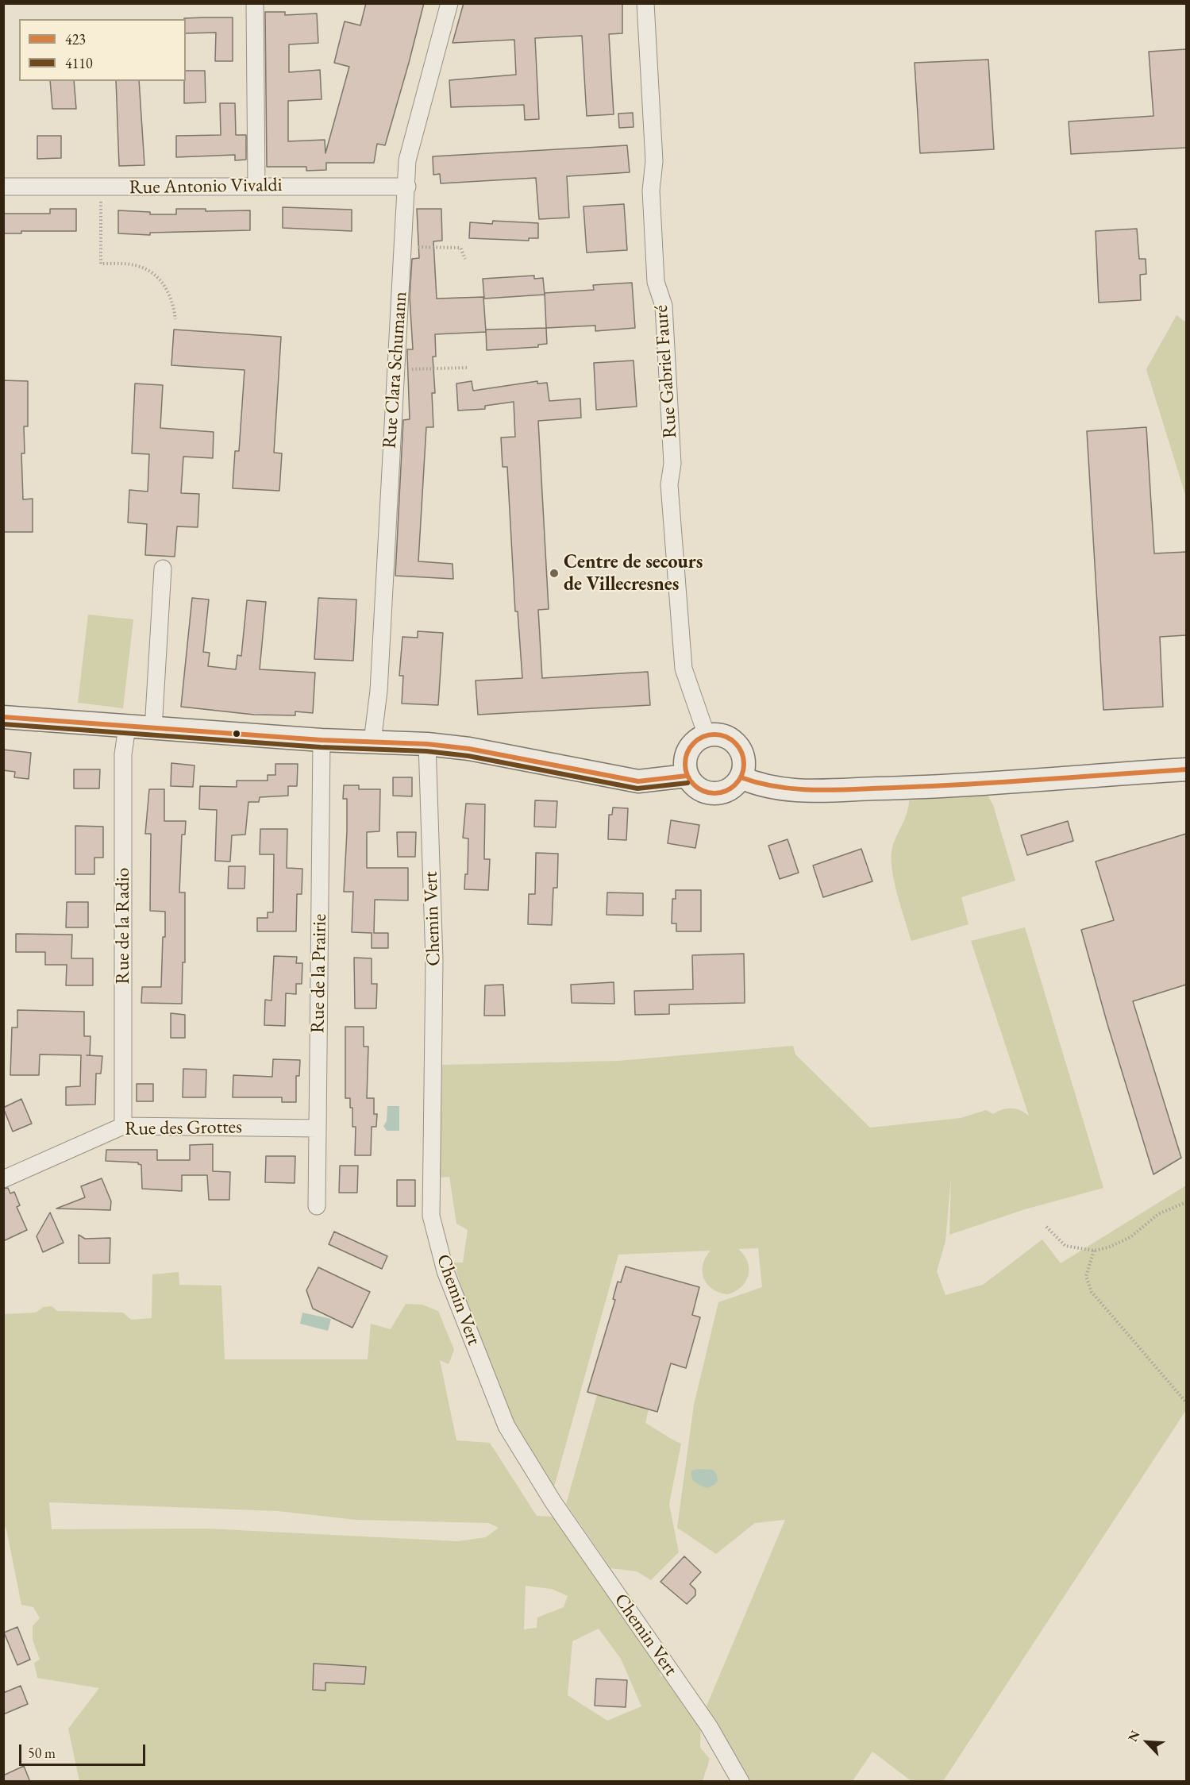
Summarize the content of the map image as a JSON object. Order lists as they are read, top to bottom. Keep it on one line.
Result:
{"streets":{"street":["Rue Antonio Vivaldi","Rue Clara Schumann","Rue Gabriel Fauré","Chemin Vert","Rue de la Radio","Rue de la Prairie","Rue des Grottes"]},"crossings":[["Rue Antonio Vivaldi","Rue Clara Schumann"],["Rue de la Radio","Rue des Grottes"],["Rue de la Prairie","Rue des Grottes"]],"places":["Centre de secours de Villecresnes"],"lines":["transit line 423","transit line 4110"],"legend":["423","4110"],"scale_bar":"50 m","north":"top left"}
